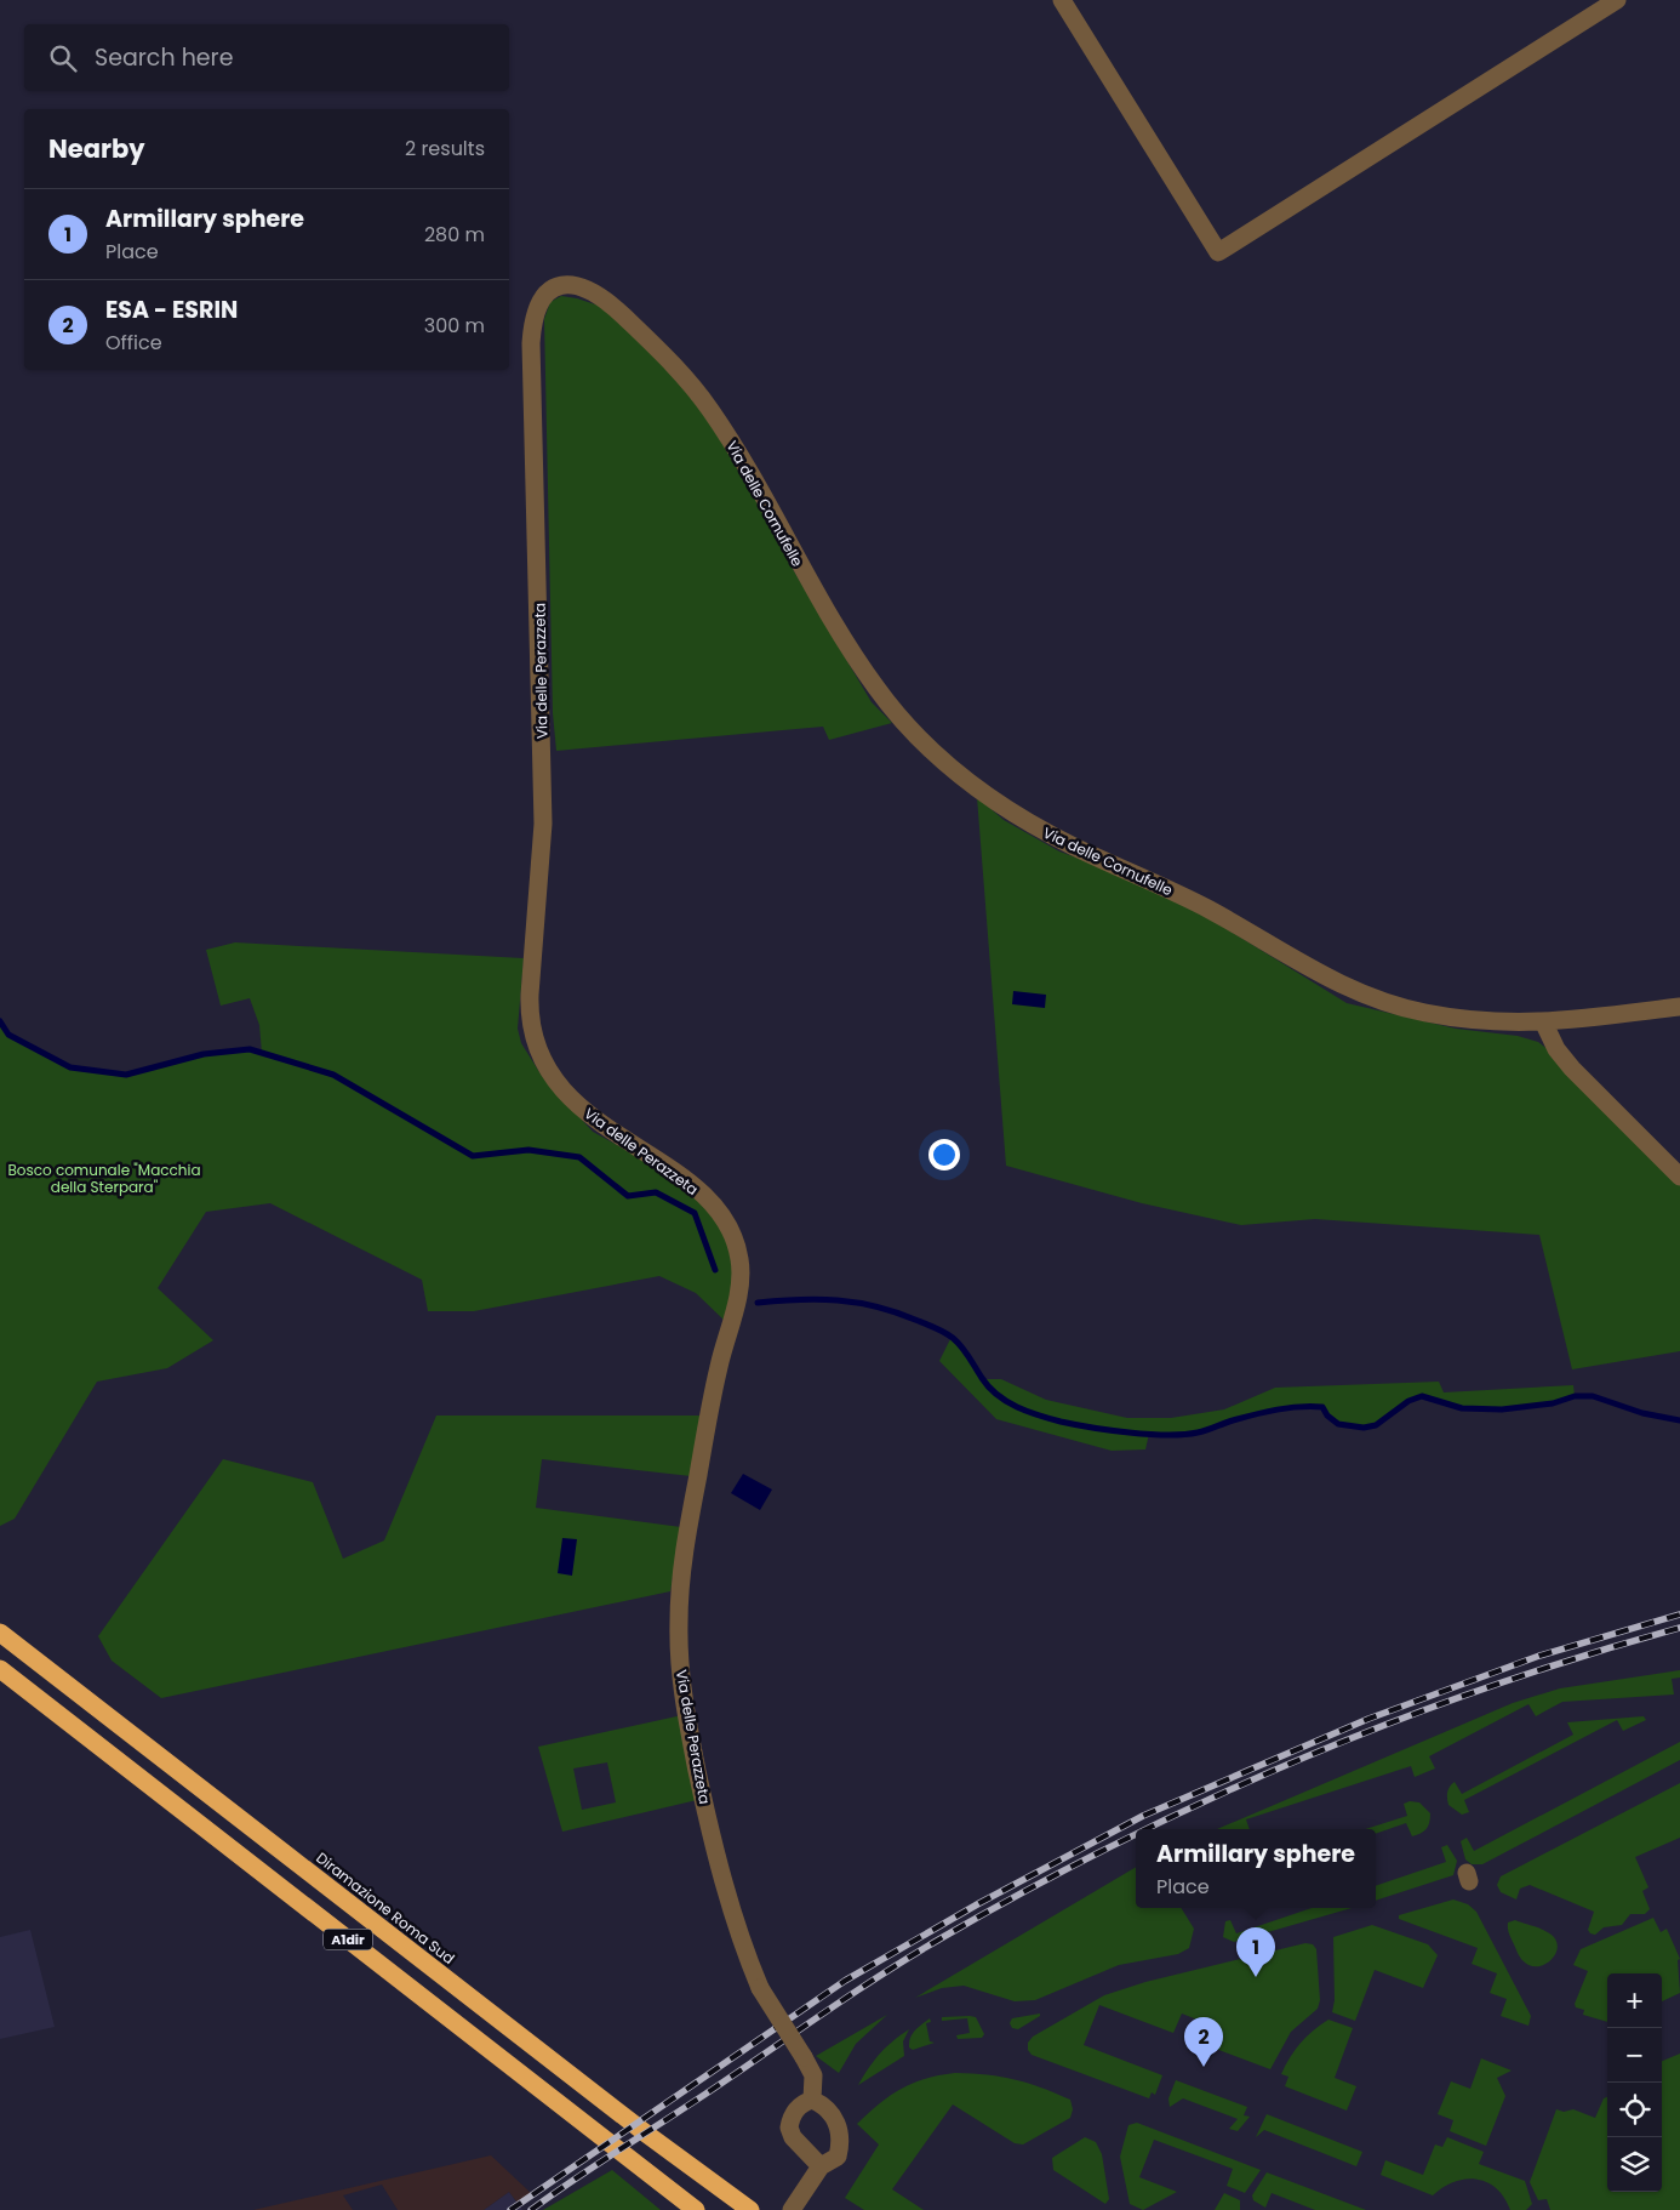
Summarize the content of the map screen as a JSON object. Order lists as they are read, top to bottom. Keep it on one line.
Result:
{"streets":{"highway":["Diramazione Roma Sud","A1dir"],"street":["Via delle Cornufelle","Via delle Perazzeta"]},"crossings":[["Via delle Cornufelle","Via delle Perazzeta"]],"parks":["Bosco comunale \"Macchia della Sterpara\""],"page":{"search":"Search here","heading":["Nearby","2 results"],"list":[{"mark":"1","name":"Armillary sphere","note":"Place","value":"280 m"},{"mark":"2","name":"ESA - ESRIN","note":"Office","value":"300 m"}],"popup":["Armillary sphere","Place"],"pins":["1","2"],"map_buttons":["+","−"]}}
